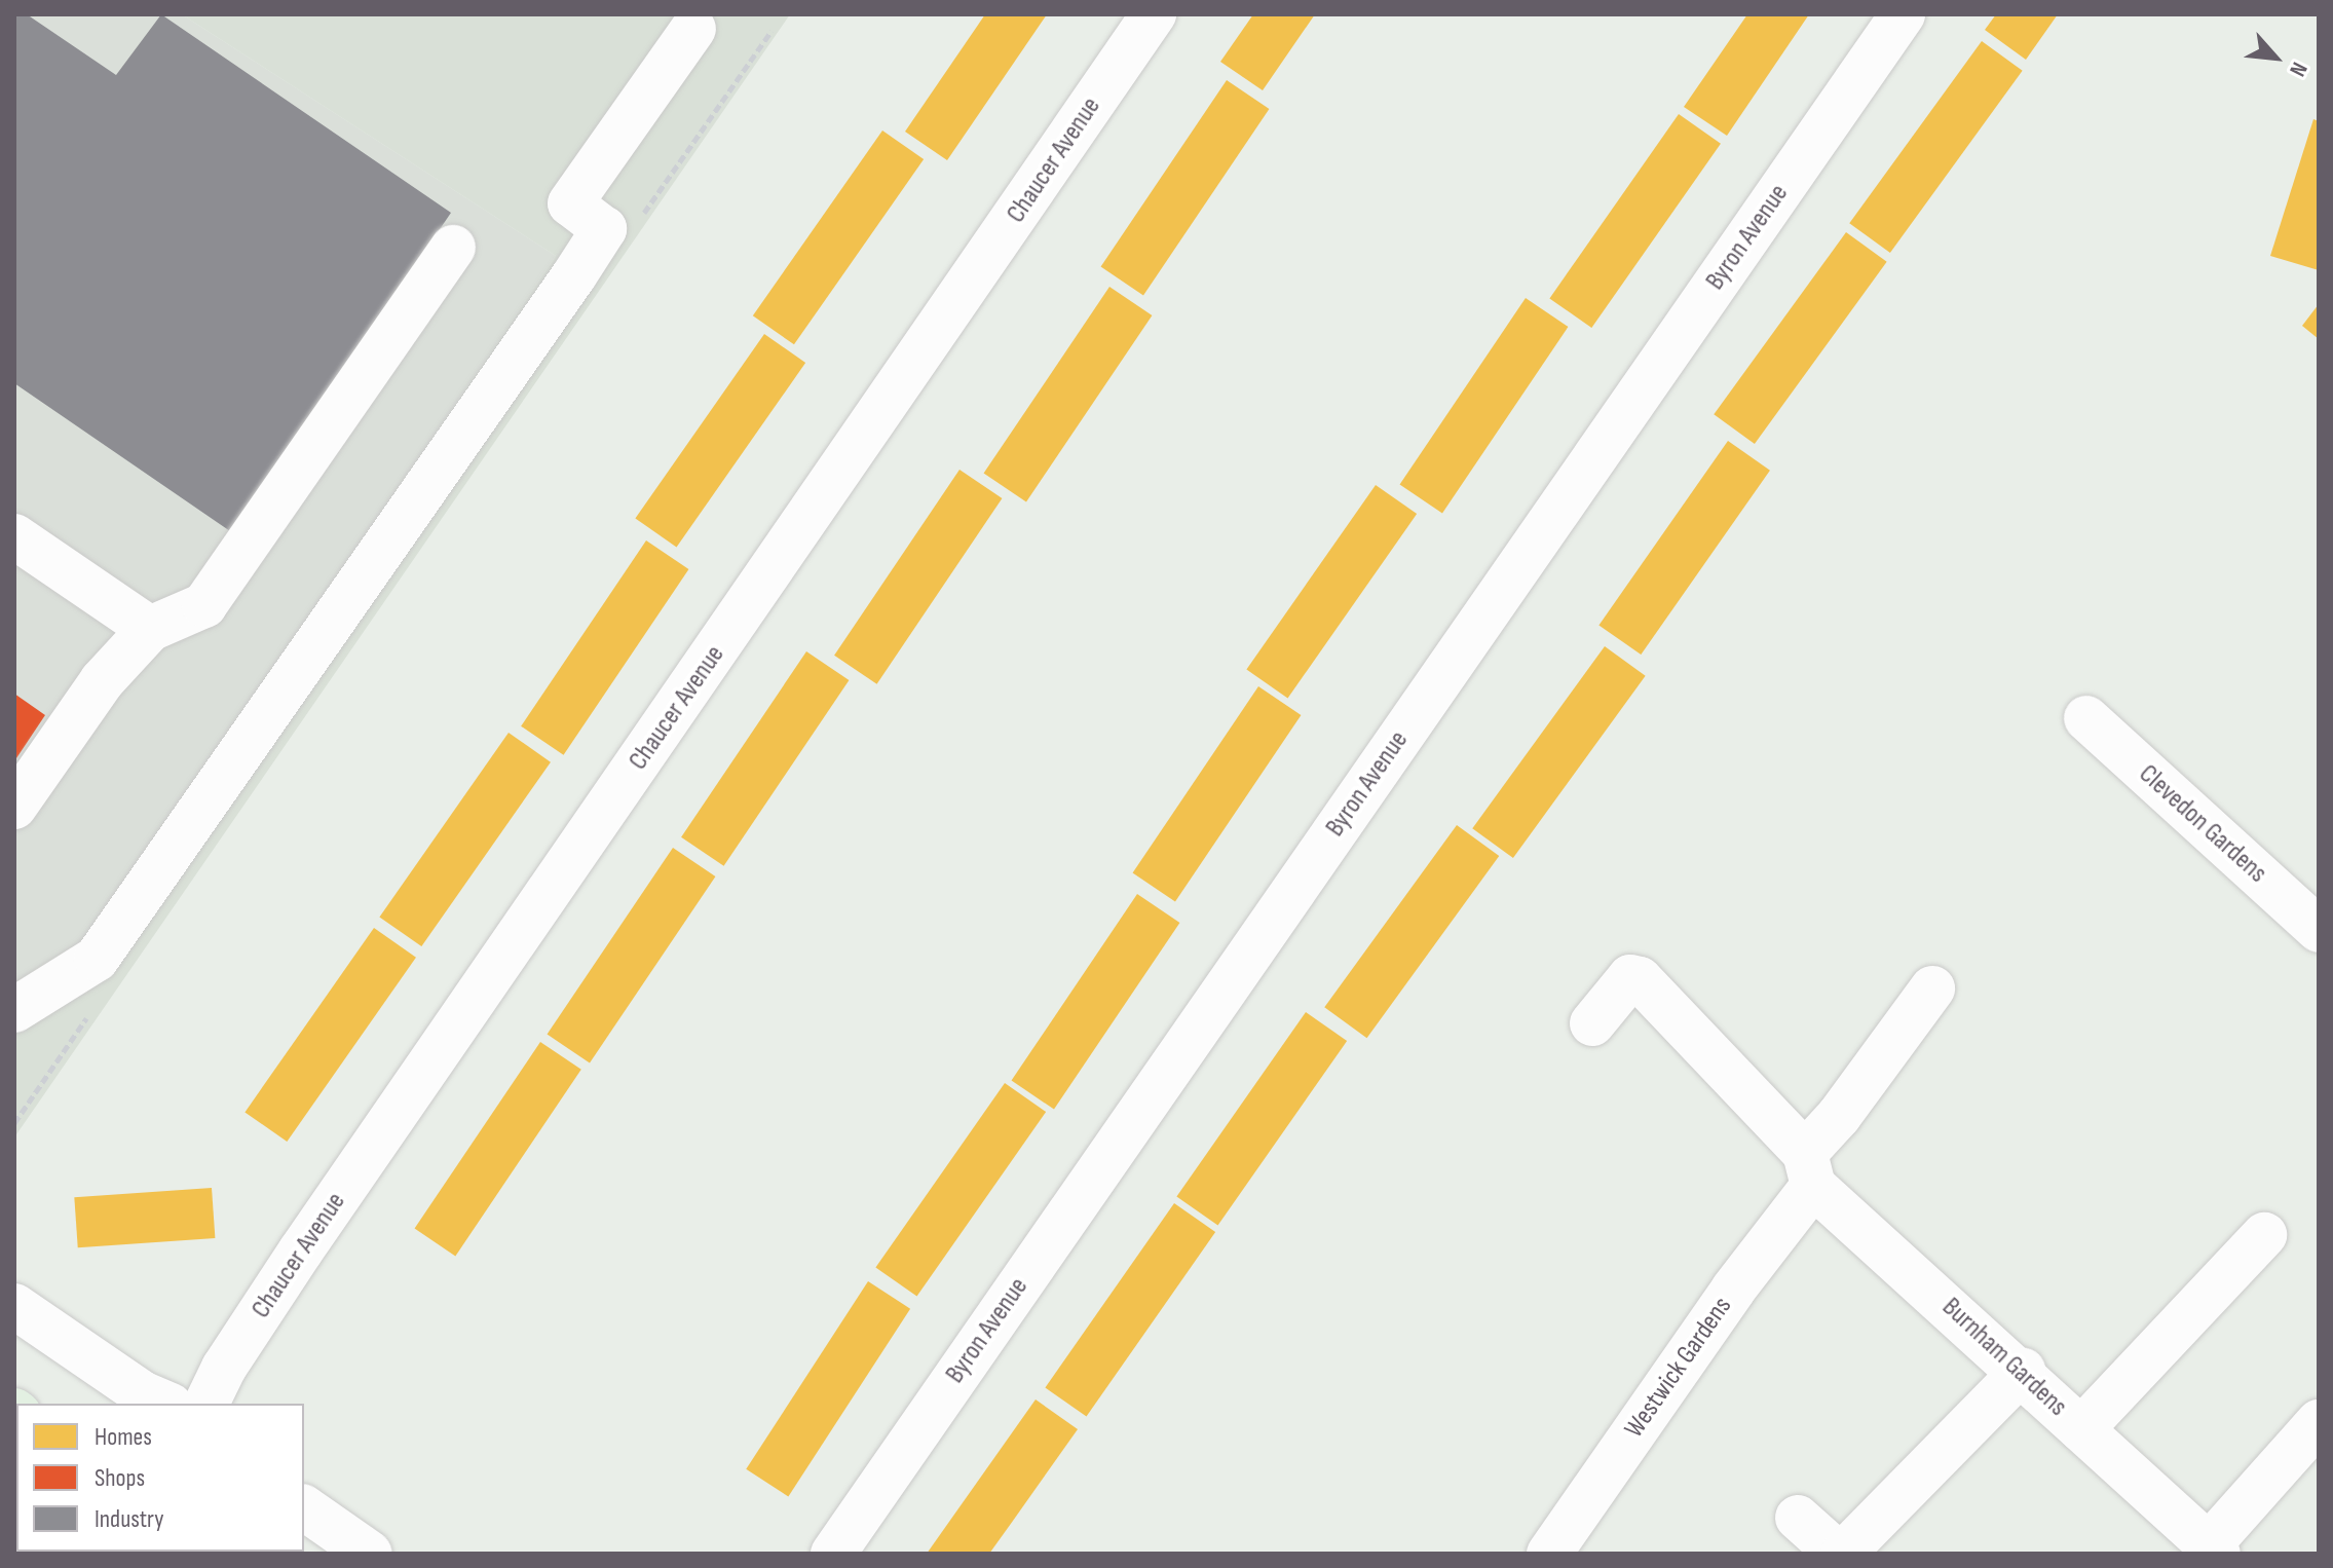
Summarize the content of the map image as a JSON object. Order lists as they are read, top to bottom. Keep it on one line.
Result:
{"streets":{"street":["Chaucer Avenue","Byron Avenue","Clevedon Gardens","Burnham Gardens","Westwick Gardens"]},"crossings":[["Burnham Gardens","Westwick Gardens"]],"legend":["Homes","Shops","Industry"],"north":"bottom right"}
